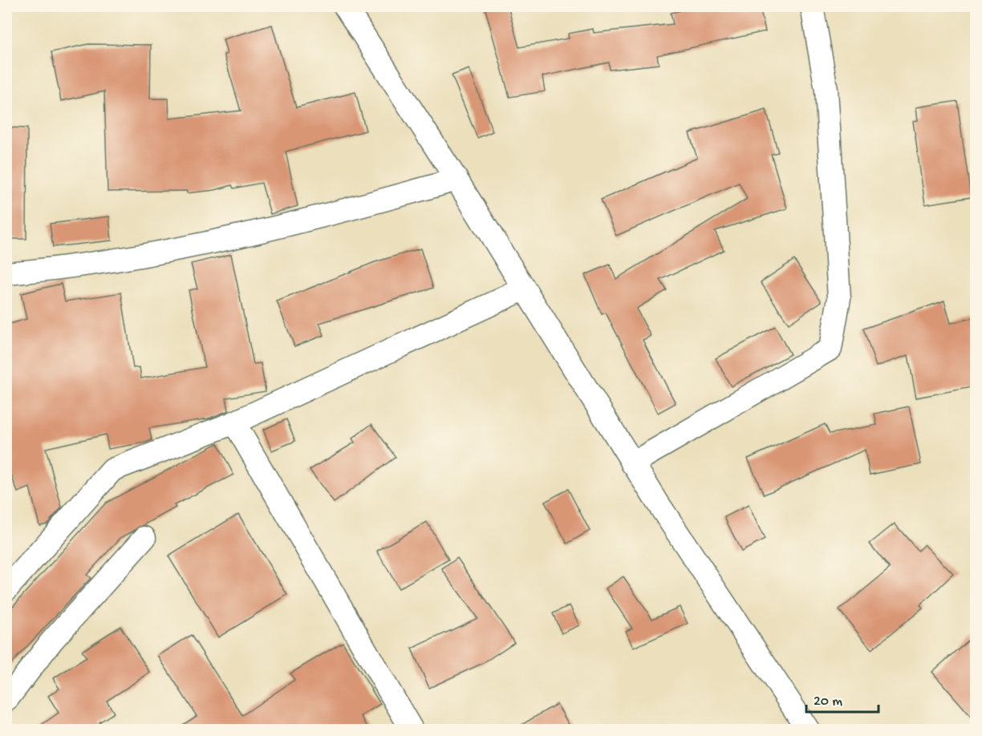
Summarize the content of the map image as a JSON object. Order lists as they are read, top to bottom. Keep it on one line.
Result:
{"scale_bar":"20 m"}
